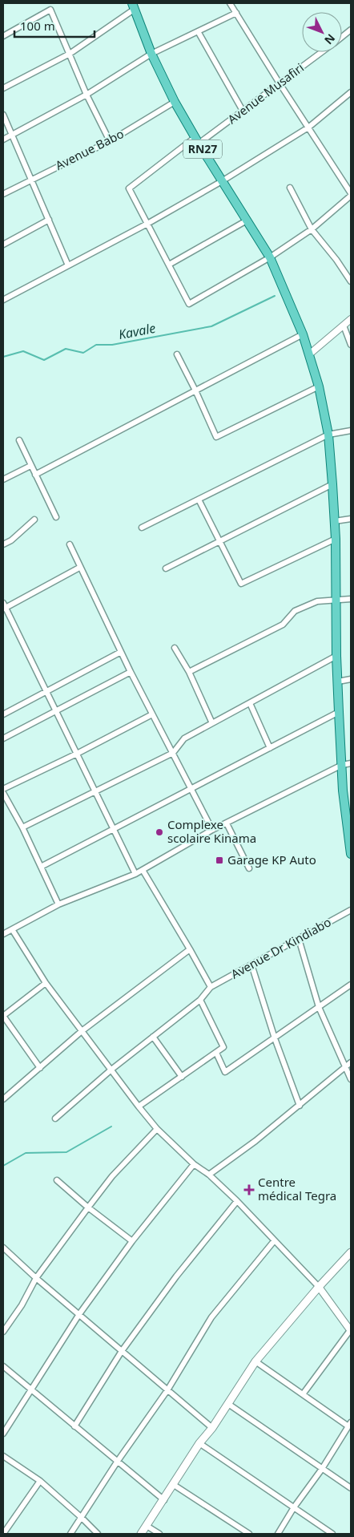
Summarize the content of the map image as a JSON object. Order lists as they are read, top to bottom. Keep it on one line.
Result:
{"streets":{"main road":["RN27"],"street":["Avenue Musafiri","Avenue Babo","Avenue Dr Kindiabo"]},"crossings":[["Avenue Musafiri","RN27"],["RN27","Avenue Babo"]],"water":["Kavale"],"places":{"other":["Complexe scolaire Kinama"],"transit":["Garage KP Auto"],"health":["Centre médical Tegra"]},"scale_bar":"100 m","north":"bottom right"}
